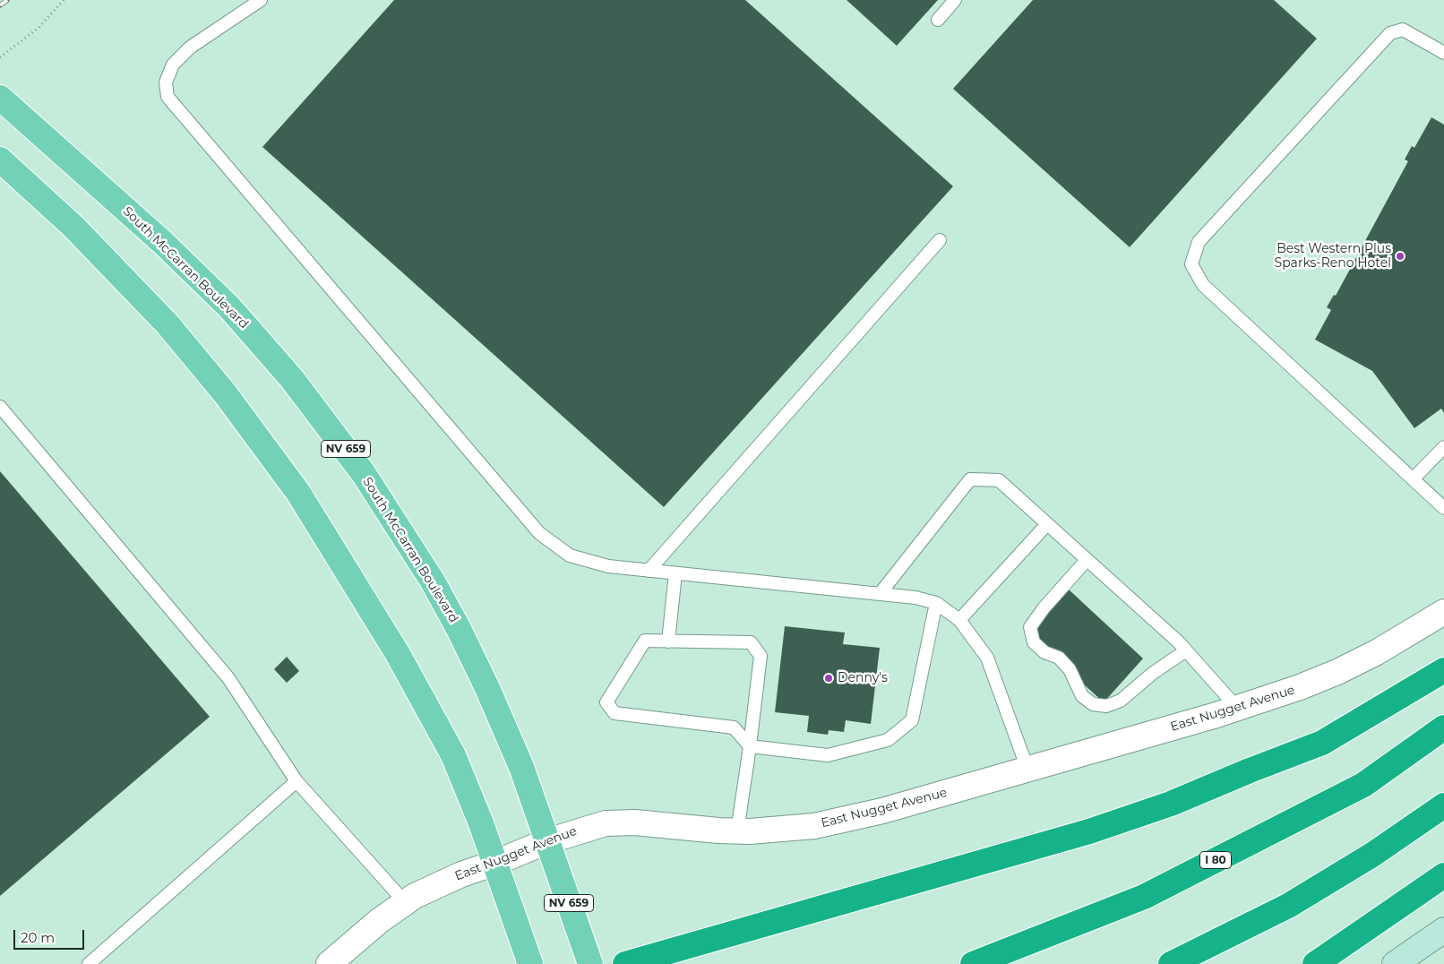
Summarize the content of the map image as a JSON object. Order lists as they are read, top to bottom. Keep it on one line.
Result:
{"streets":{"highway":["I 80"],"main road":["South McCarran Boulevard","NV 659"],"street":["East Nugget Avenue"]},"crossings":[["South McCarran Boulevard","East Nugget Avenue"]],"places":["Best Western Plus Sparks-Reno Hotel","Denny's"],"scale_bar":"20 m"}
